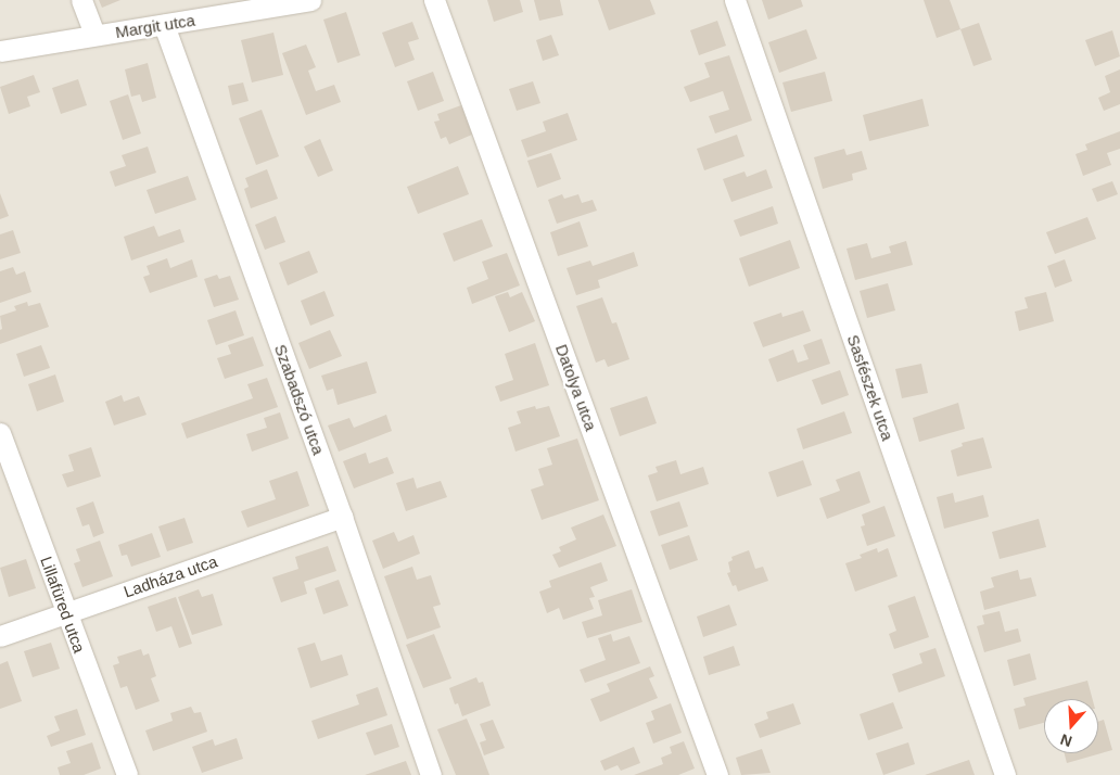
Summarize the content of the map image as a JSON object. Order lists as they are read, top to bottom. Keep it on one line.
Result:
{"streets":{"street":["Margit utca","Datolya utca","Sasfészek utca","Szabadszó utca","Ladháza utca","Lillafüred utca"]},"crossings":[["Margit utca","Szabadszó utca"],["Szabadszó utca","Ladháza utca"],["Ladháza utca","Lillafüred utca"]],"north":"bottom"}
